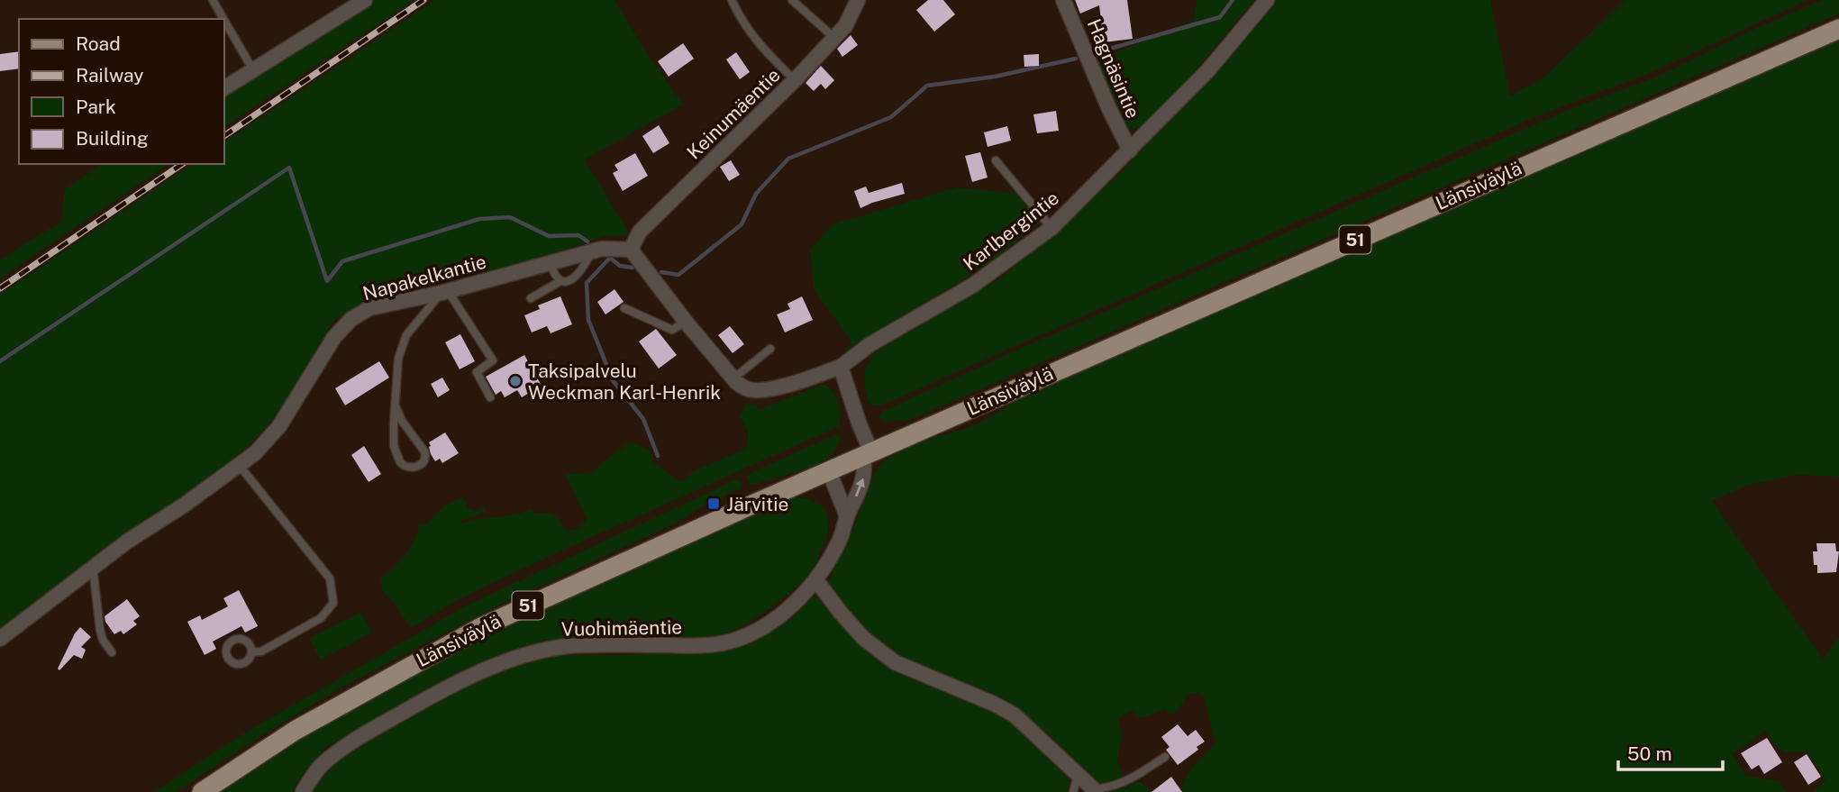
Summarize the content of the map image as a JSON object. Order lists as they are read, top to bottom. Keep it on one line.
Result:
{"streets":{"main road":["Länsiväylä","51"],"street":["Hagnäsintie","Keinumäentie","Karlbergintie","Napakelkantie","Vuohimäentie"]},"crossings":[["Hagnäsintie","Karlbergintie"],["Keinumäentie","Napakelkantie"],["Länsiväylä","Vuohimäentie"]],"places":{"other":["Taksipalvelu Weckman Karl-Henrik"],"transit":["Järvitie"]},"legend":["Road","Railway","Park","Building"],"scale_bar":"50 m"}
